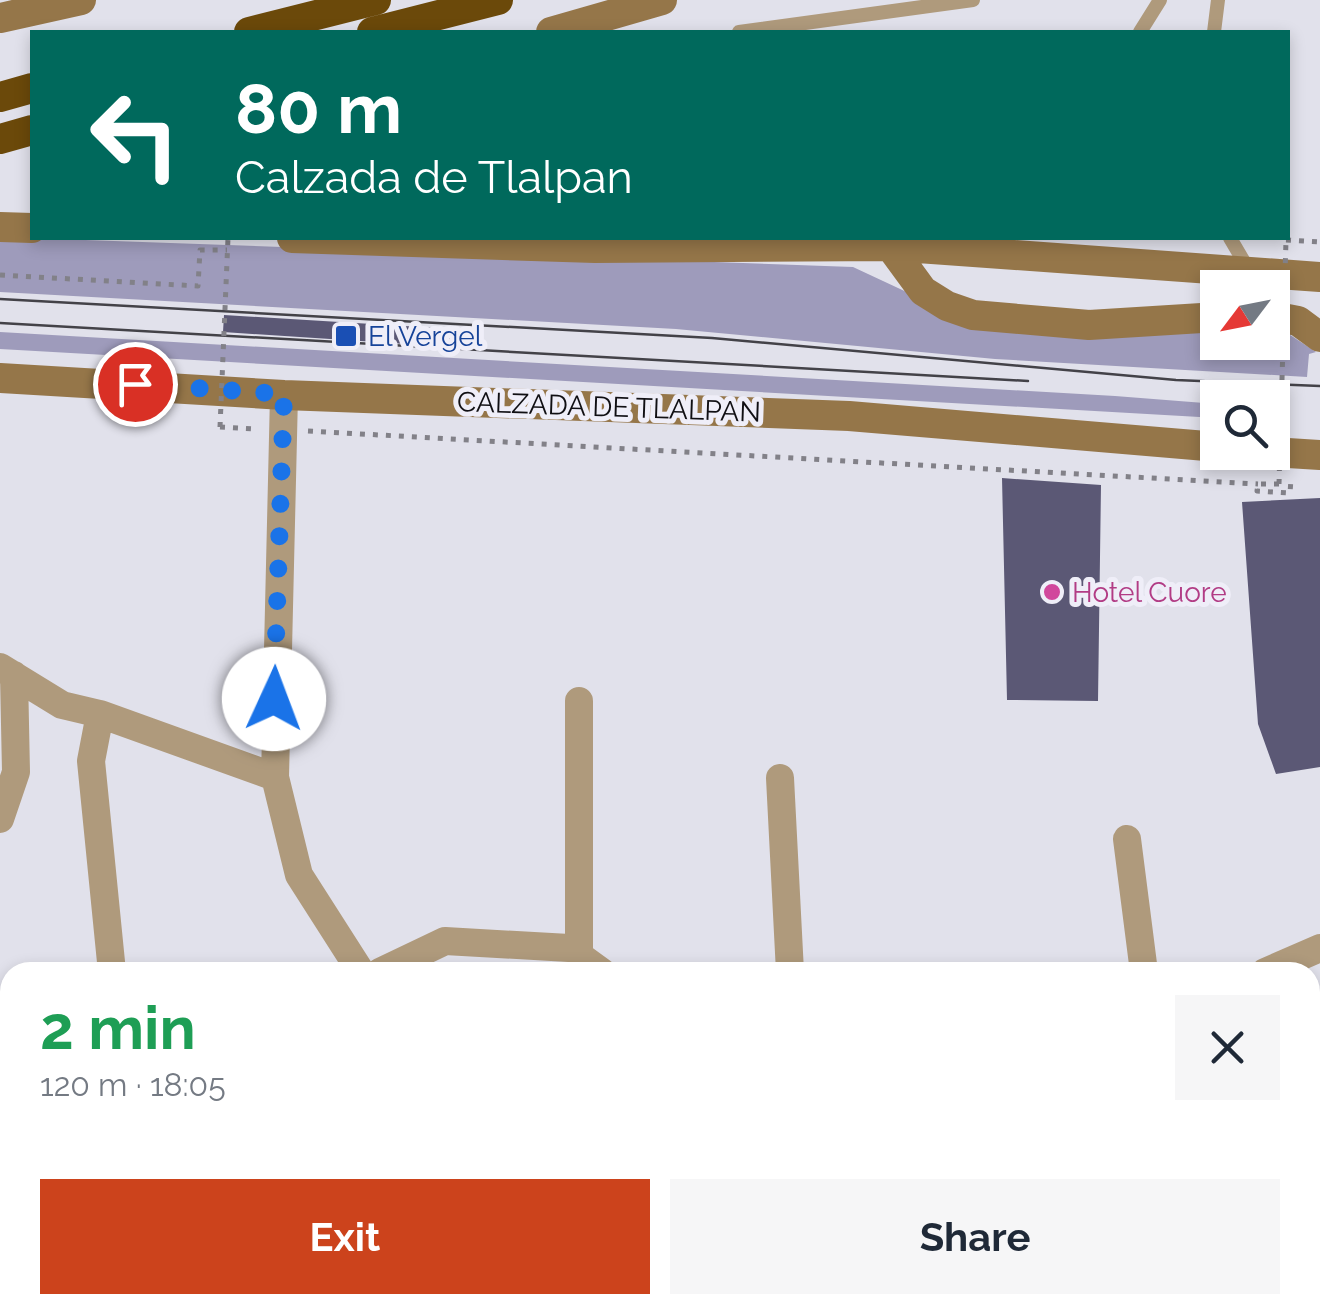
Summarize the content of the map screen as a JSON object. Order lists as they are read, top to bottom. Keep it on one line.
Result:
{"streets":{"main road":["CALZADA DE TLALPAN"]},"places":{"transit":["El Vergel"],"other":["Hotel Cuore"]},"north":"bottom left","page":{"turn":["80 m","Calzada de Tlalpan"],"heading":["2 min","120 m · 18:05"],"buttons":["Exit","Share"]}}
